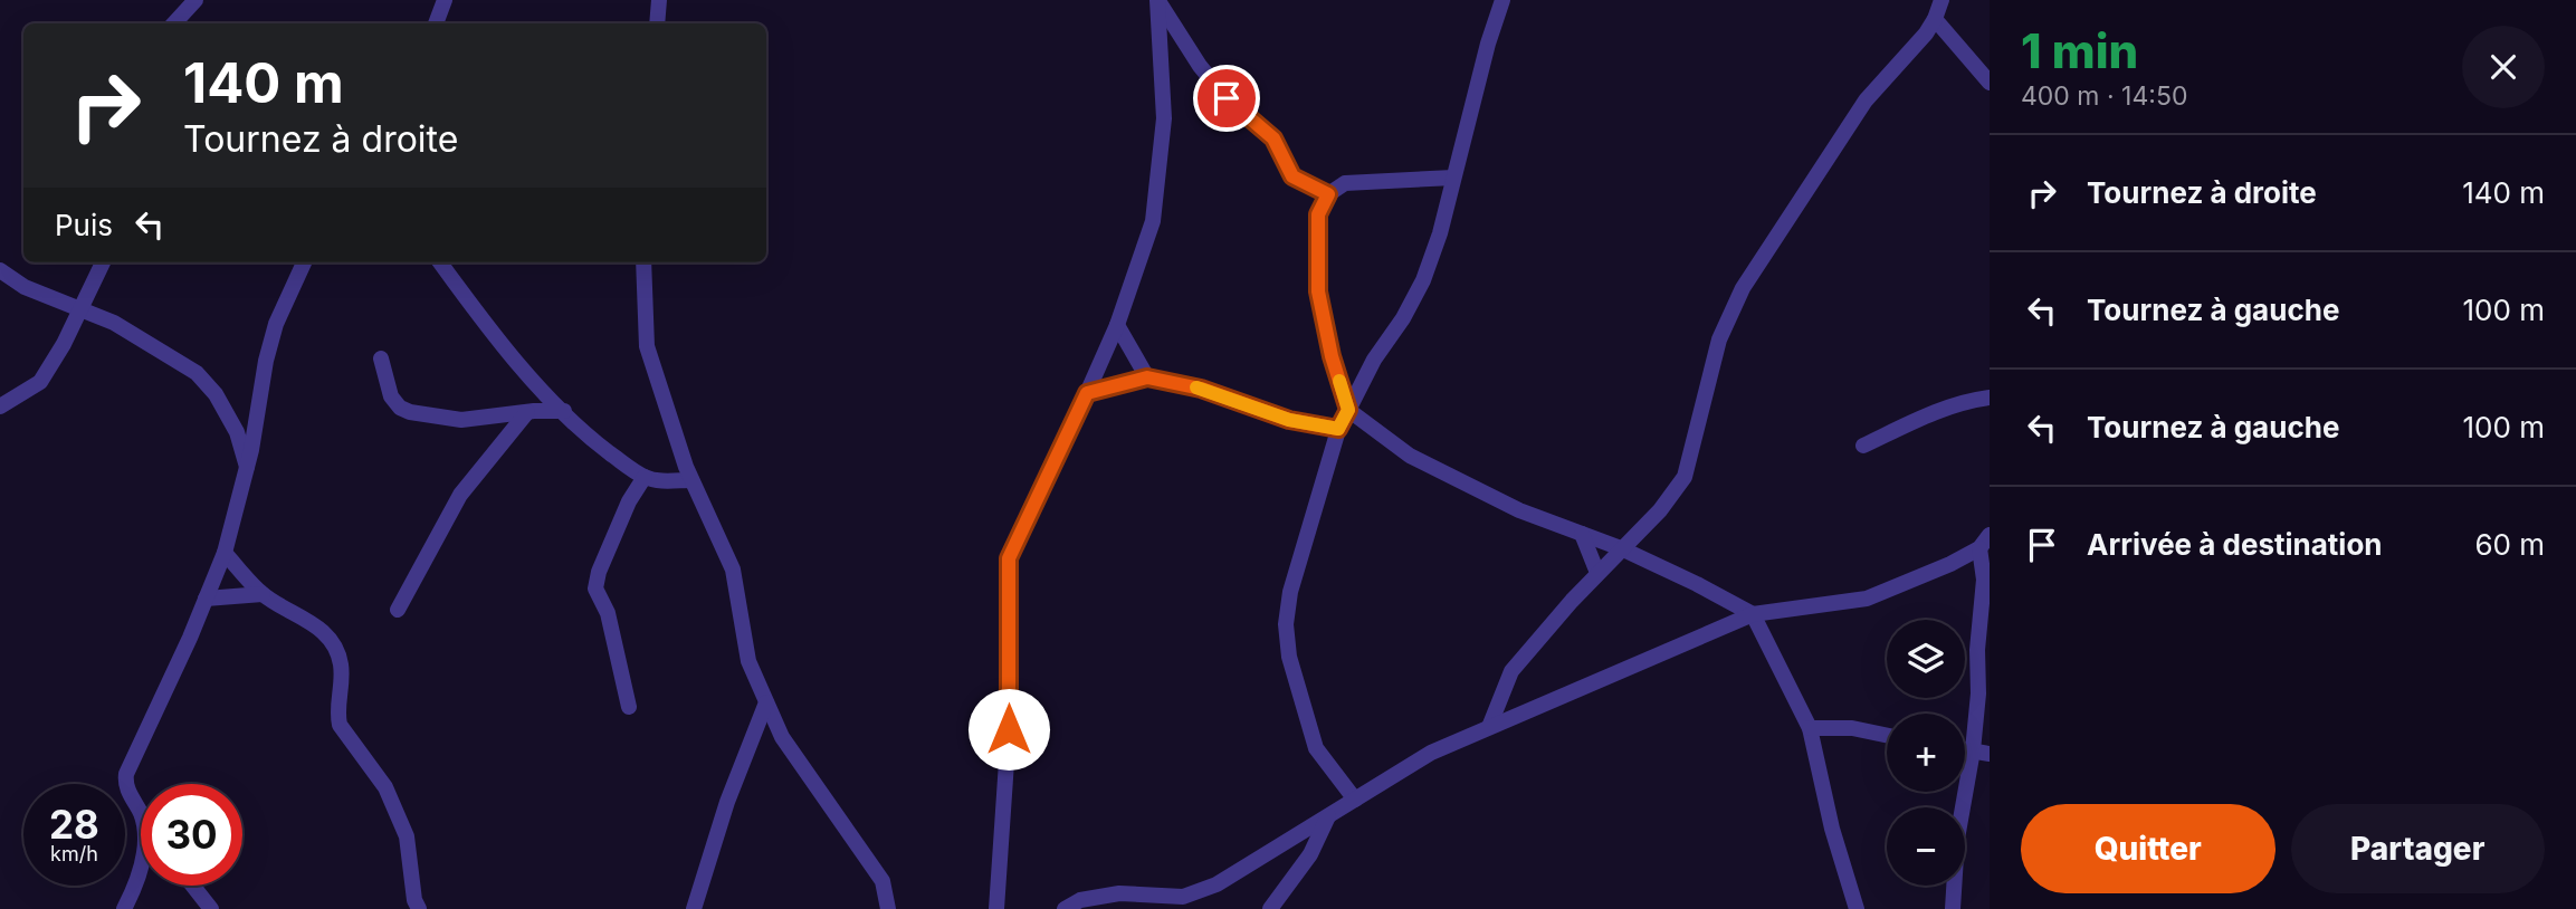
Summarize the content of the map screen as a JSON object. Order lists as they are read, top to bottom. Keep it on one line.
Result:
{"page":{"heading":["1 min","400 m · 14:50"],"turn":["140 m","Tournez à droite"],"list":[{"name":"Tournez à droite","value":"140 m"},{"name":"Tournez à gauche","value":"100 m"},{"name":"Tournez à gauche","value":"100 m"},{"name":"Arrivée à destination","value":"60 m"}],"then":"Puis","map_buttons":["+","−"],"speed":"28 km/h","limit":"30","buttons":["Quitter","Partager"]}}
